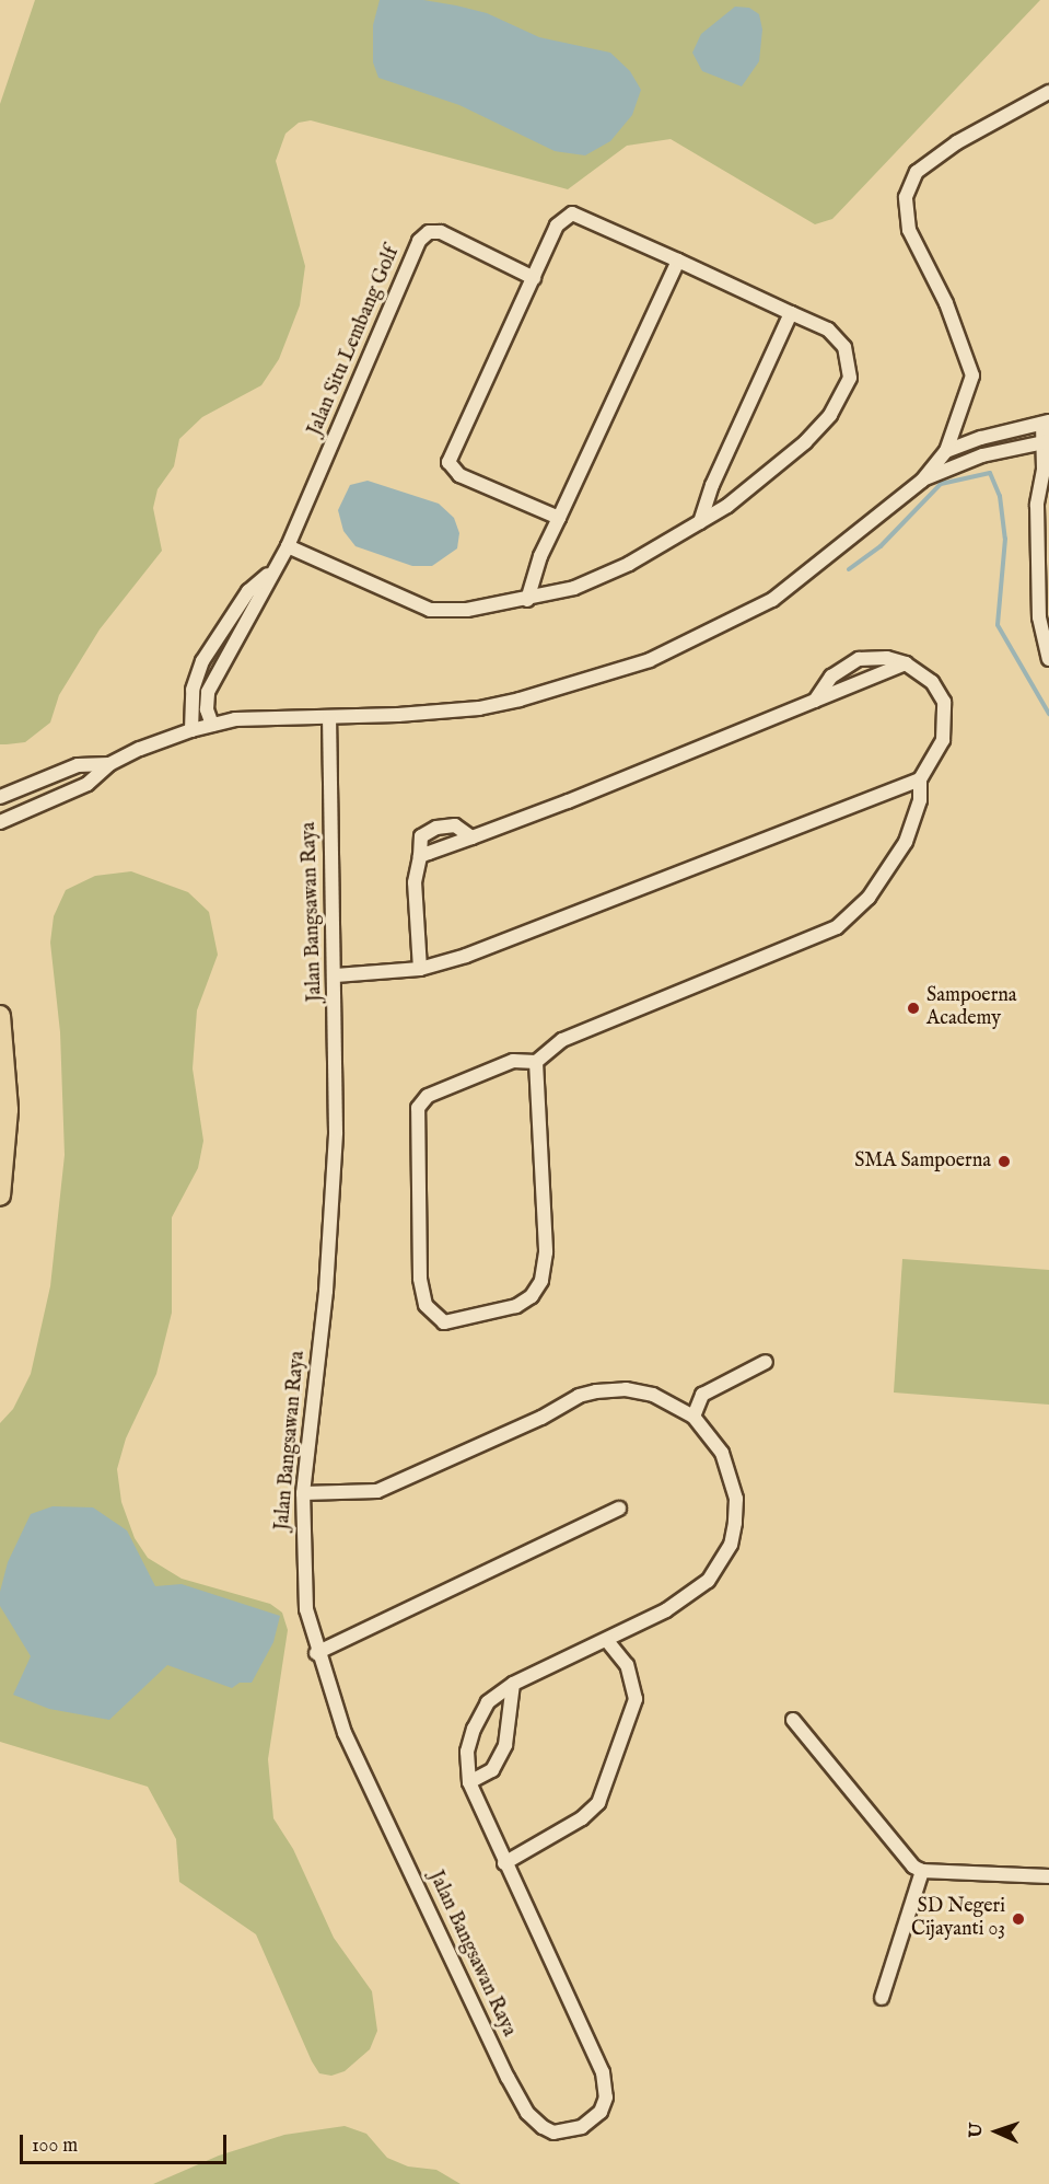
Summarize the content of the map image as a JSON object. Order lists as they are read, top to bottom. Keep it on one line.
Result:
{"streets":{"street":["Jalan Situ Lembang Golf","Jalan Bangsawan Raya"]},"places":["Sampoerna Academy","SMA Sampoerna","SD Negeri Cijayanti 03"],"scale_bar":"100 m","north":"left"}
